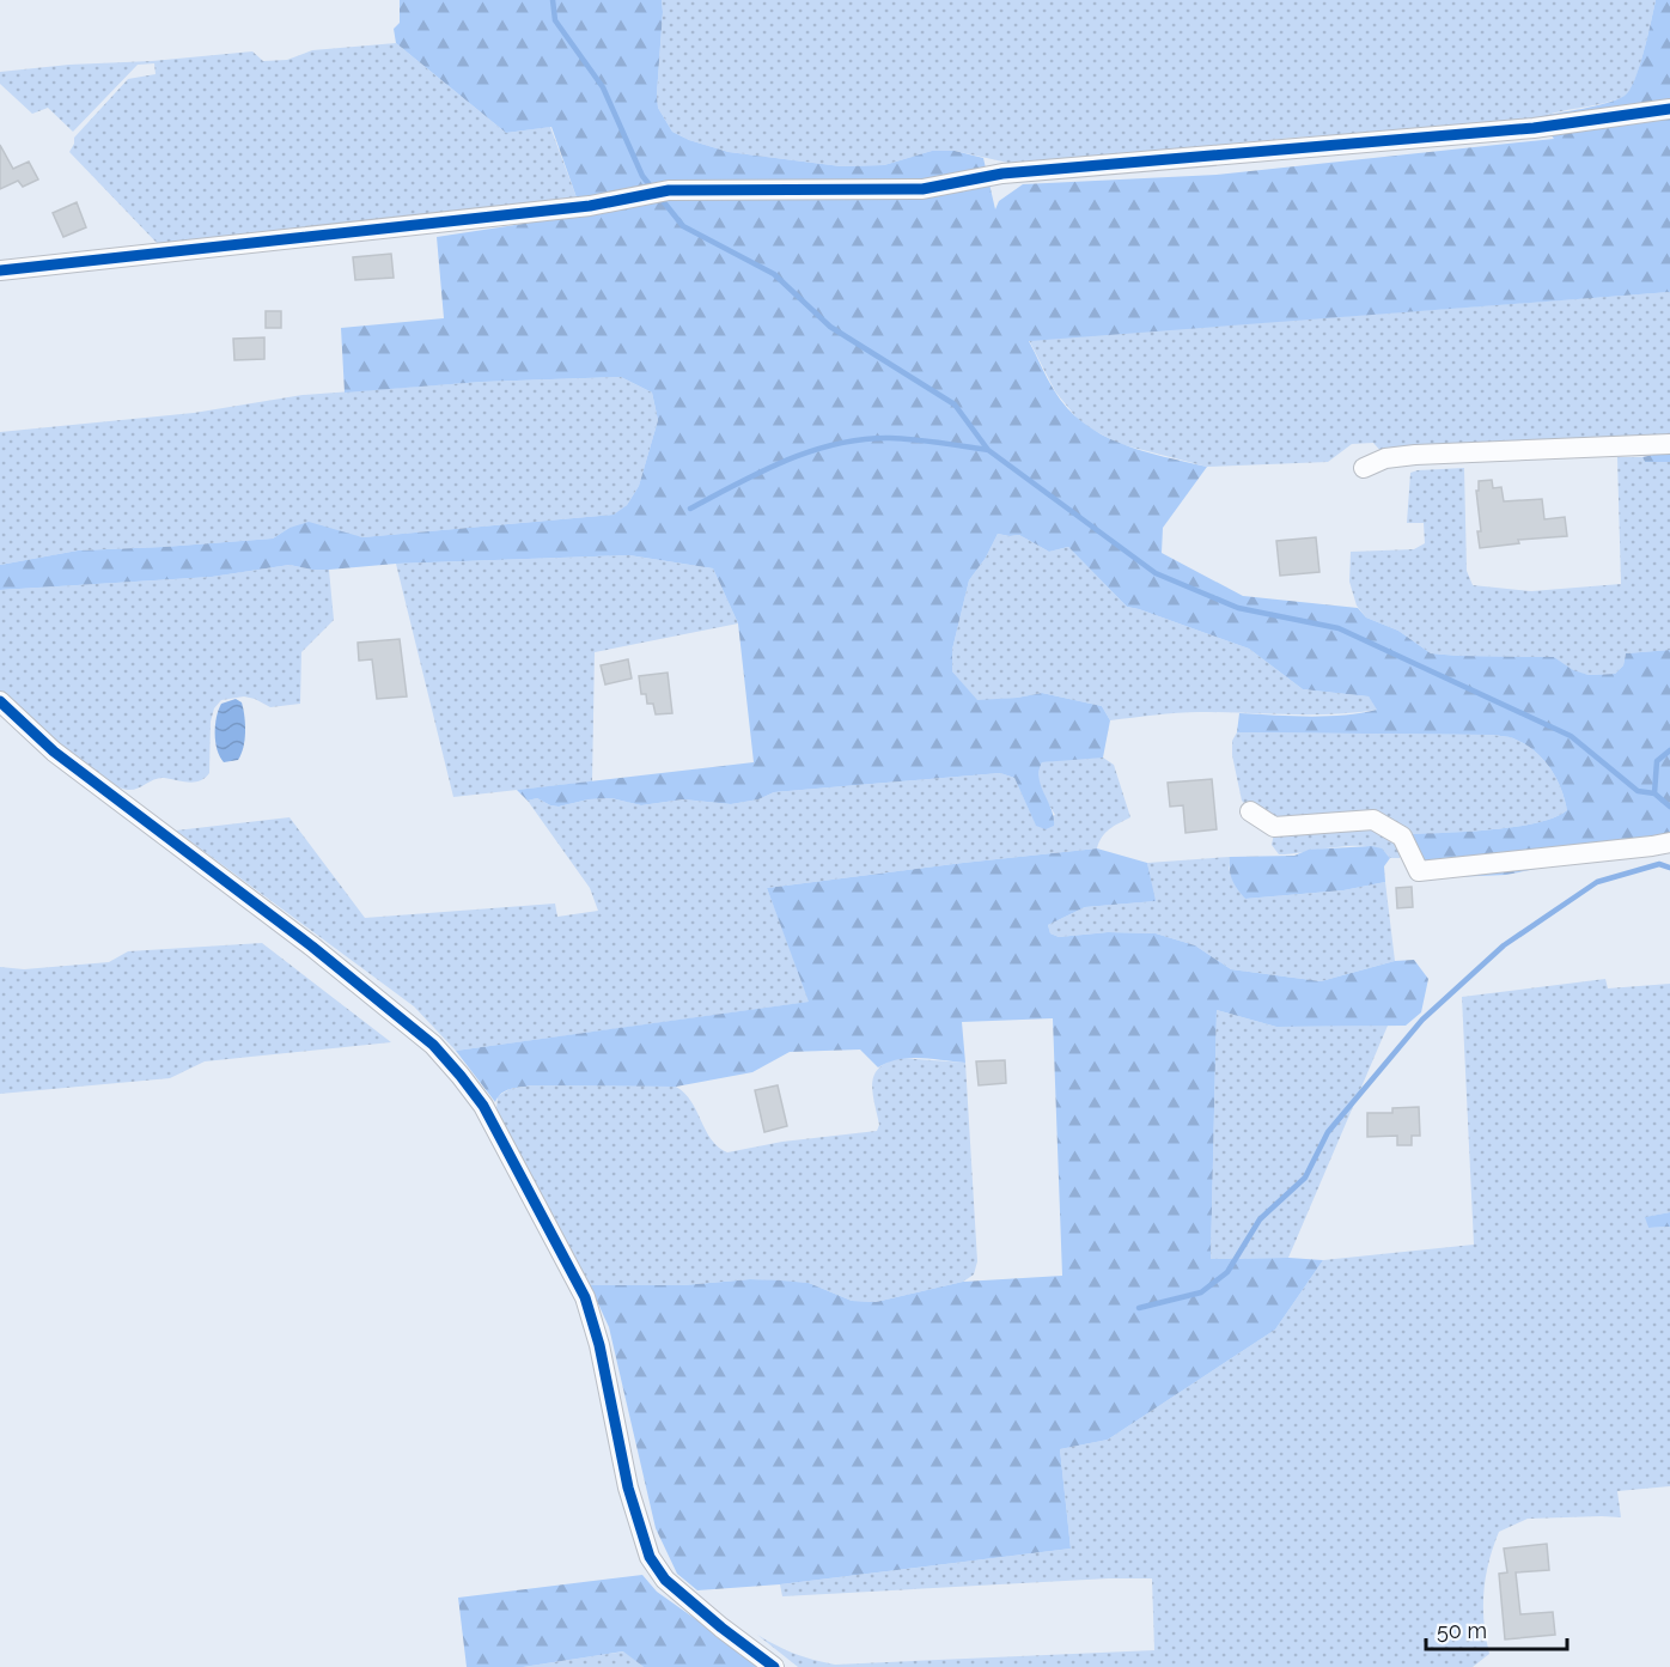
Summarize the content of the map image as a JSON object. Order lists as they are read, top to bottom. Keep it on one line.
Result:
{"scale_bar":"50 m"}
